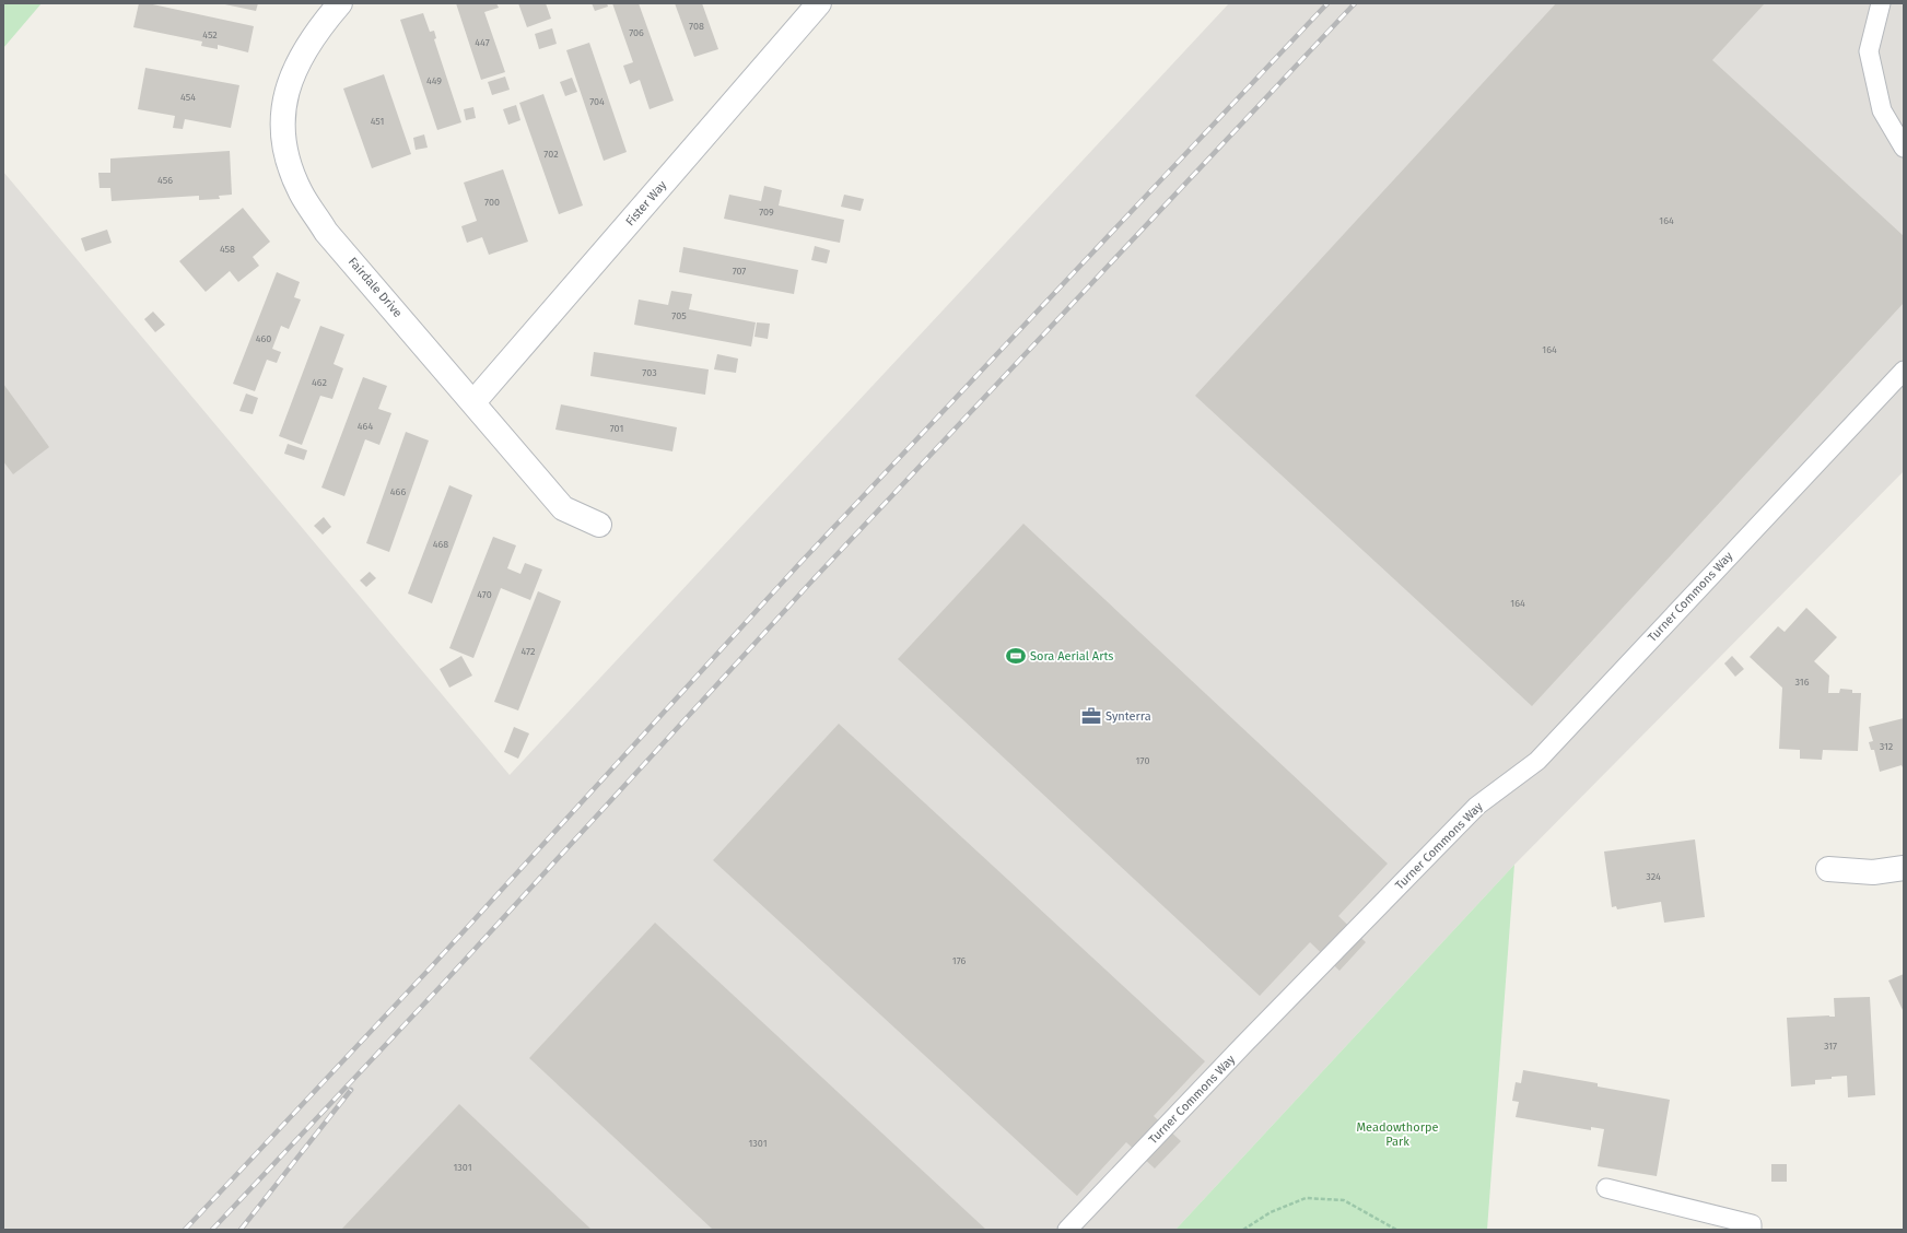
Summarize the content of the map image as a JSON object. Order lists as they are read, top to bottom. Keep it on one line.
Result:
{"streets":{"street":["Fister Way","Fairdale Drive"],"lane":["Turner Commons Way"]},"crossings":[["Fister Way","Fairdale Drive"]],"parks":["Meadowthorpe Park"],"places":{"sports":["Sora Aerial Arts"],"office":["Synterra"]},"house_numbers":["708","706","452","447","449","454","704","451","702","456","700","709","164","458","707","705","460","164","703","462","464","701","466","468","470","164","472","316","312","170","324","176","317","1301","1301"]}
